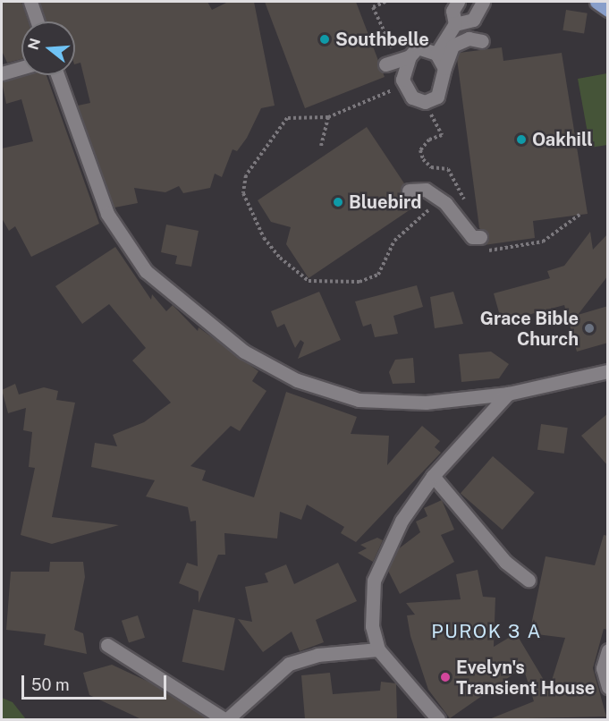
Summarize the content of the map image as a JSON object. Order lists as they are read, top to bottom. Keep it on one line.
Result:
{"districts":["PUROK 3 A"],"places":["Southbelle","Oakhill","Bluebird","Grace Bible Church","Evelyn's Transient House"],"scale_bar":"50 m","north":"left"}
